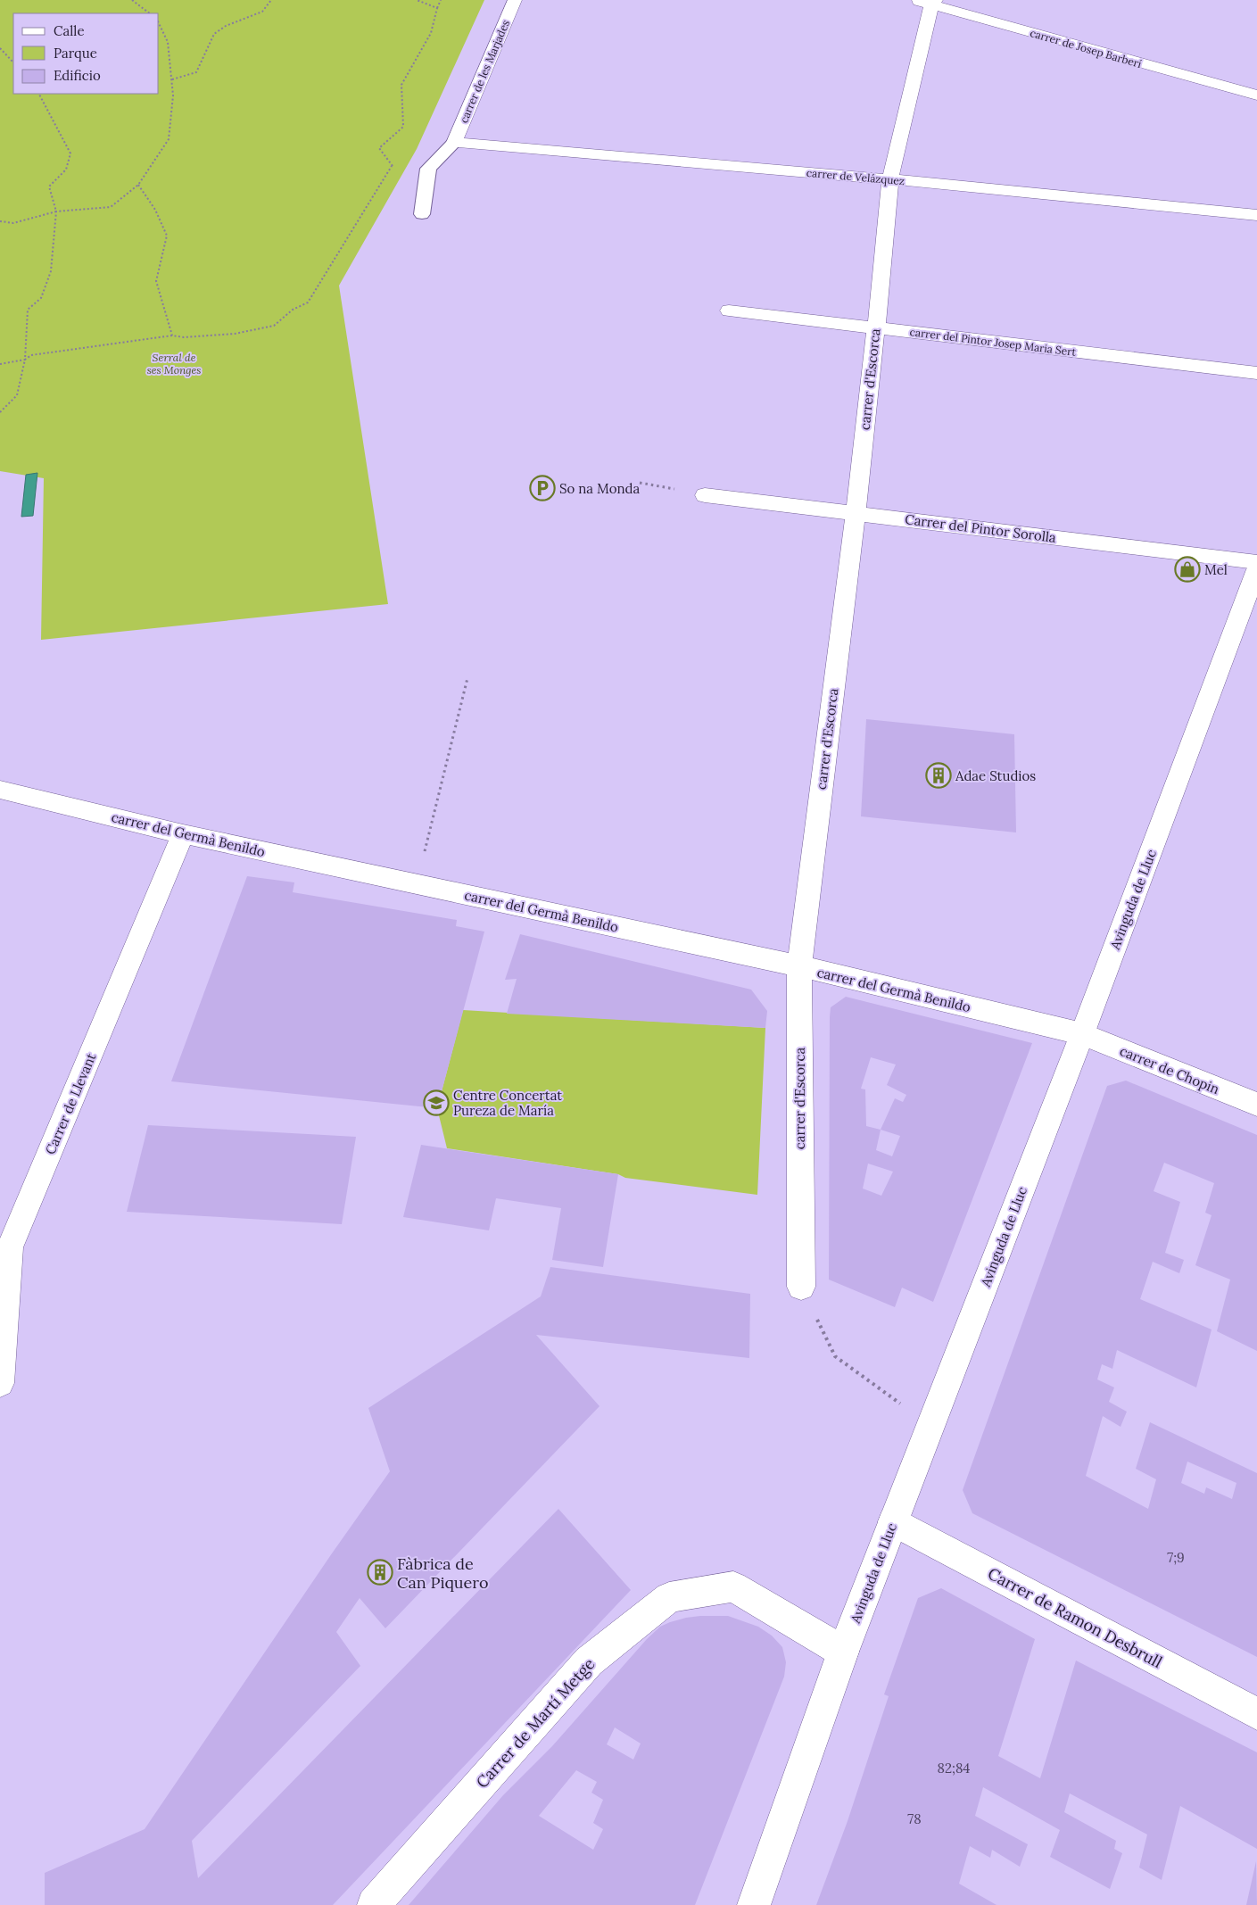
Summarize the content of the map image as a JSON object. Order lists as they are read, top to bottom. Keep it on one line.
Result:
{"streets":{"street":["carrer de Josep Barberí","carrer de les Marjades","carrer de Velázquez","carrer del Pintor Josep Maria Sert","carrer d'Escorca","Carrer del Pintor Sorolla","carrer del Germà Benildo","Avinguda de Lluc","carrer de Chopin","Carrer de Llevant","Carrer de Ramon Desbrull","Carrer de Martí Metge"]},"crossings":[["carrer de Josep Barberí","carrer d'Escorca"],["carrer de les Marjades","carrer de Velázquez"],["carrer de Velázquez","carrer d'Escorca"],["carrer del Pintor Josep Maria Sert","carrer d'Escorca"],["carrer d'Escorca","Carrer del Pintor Sorolla"],["carrer d'Escorca","carrer del Germà Benildo"],["carrer del Germà Benildo","Avinguda de Lluc"],["carrer del Germà Benildo","carrer de Chopin"],["carrer del Germà Benildo","Carrer de Llevant"],["Avinguda de Lluc","carrer de Chopin"],["Avinguda de Lluc","Carrer de Ramon Desbrull"],["Avinguda de Lluc","Carrer de Martí Metge"]],"parks":["Serral de ses Monges"],"places":{"parking":["So na Monda"],"shop":["Mel"],"building":["Adae Studios","Fàbrica de Can Piquero"],"school or university":["Centre Concertat Pureza de María"]},"house_numbers":["7;9","82;84","78"],"legend":["Calle","Parque","Edificio"]}
